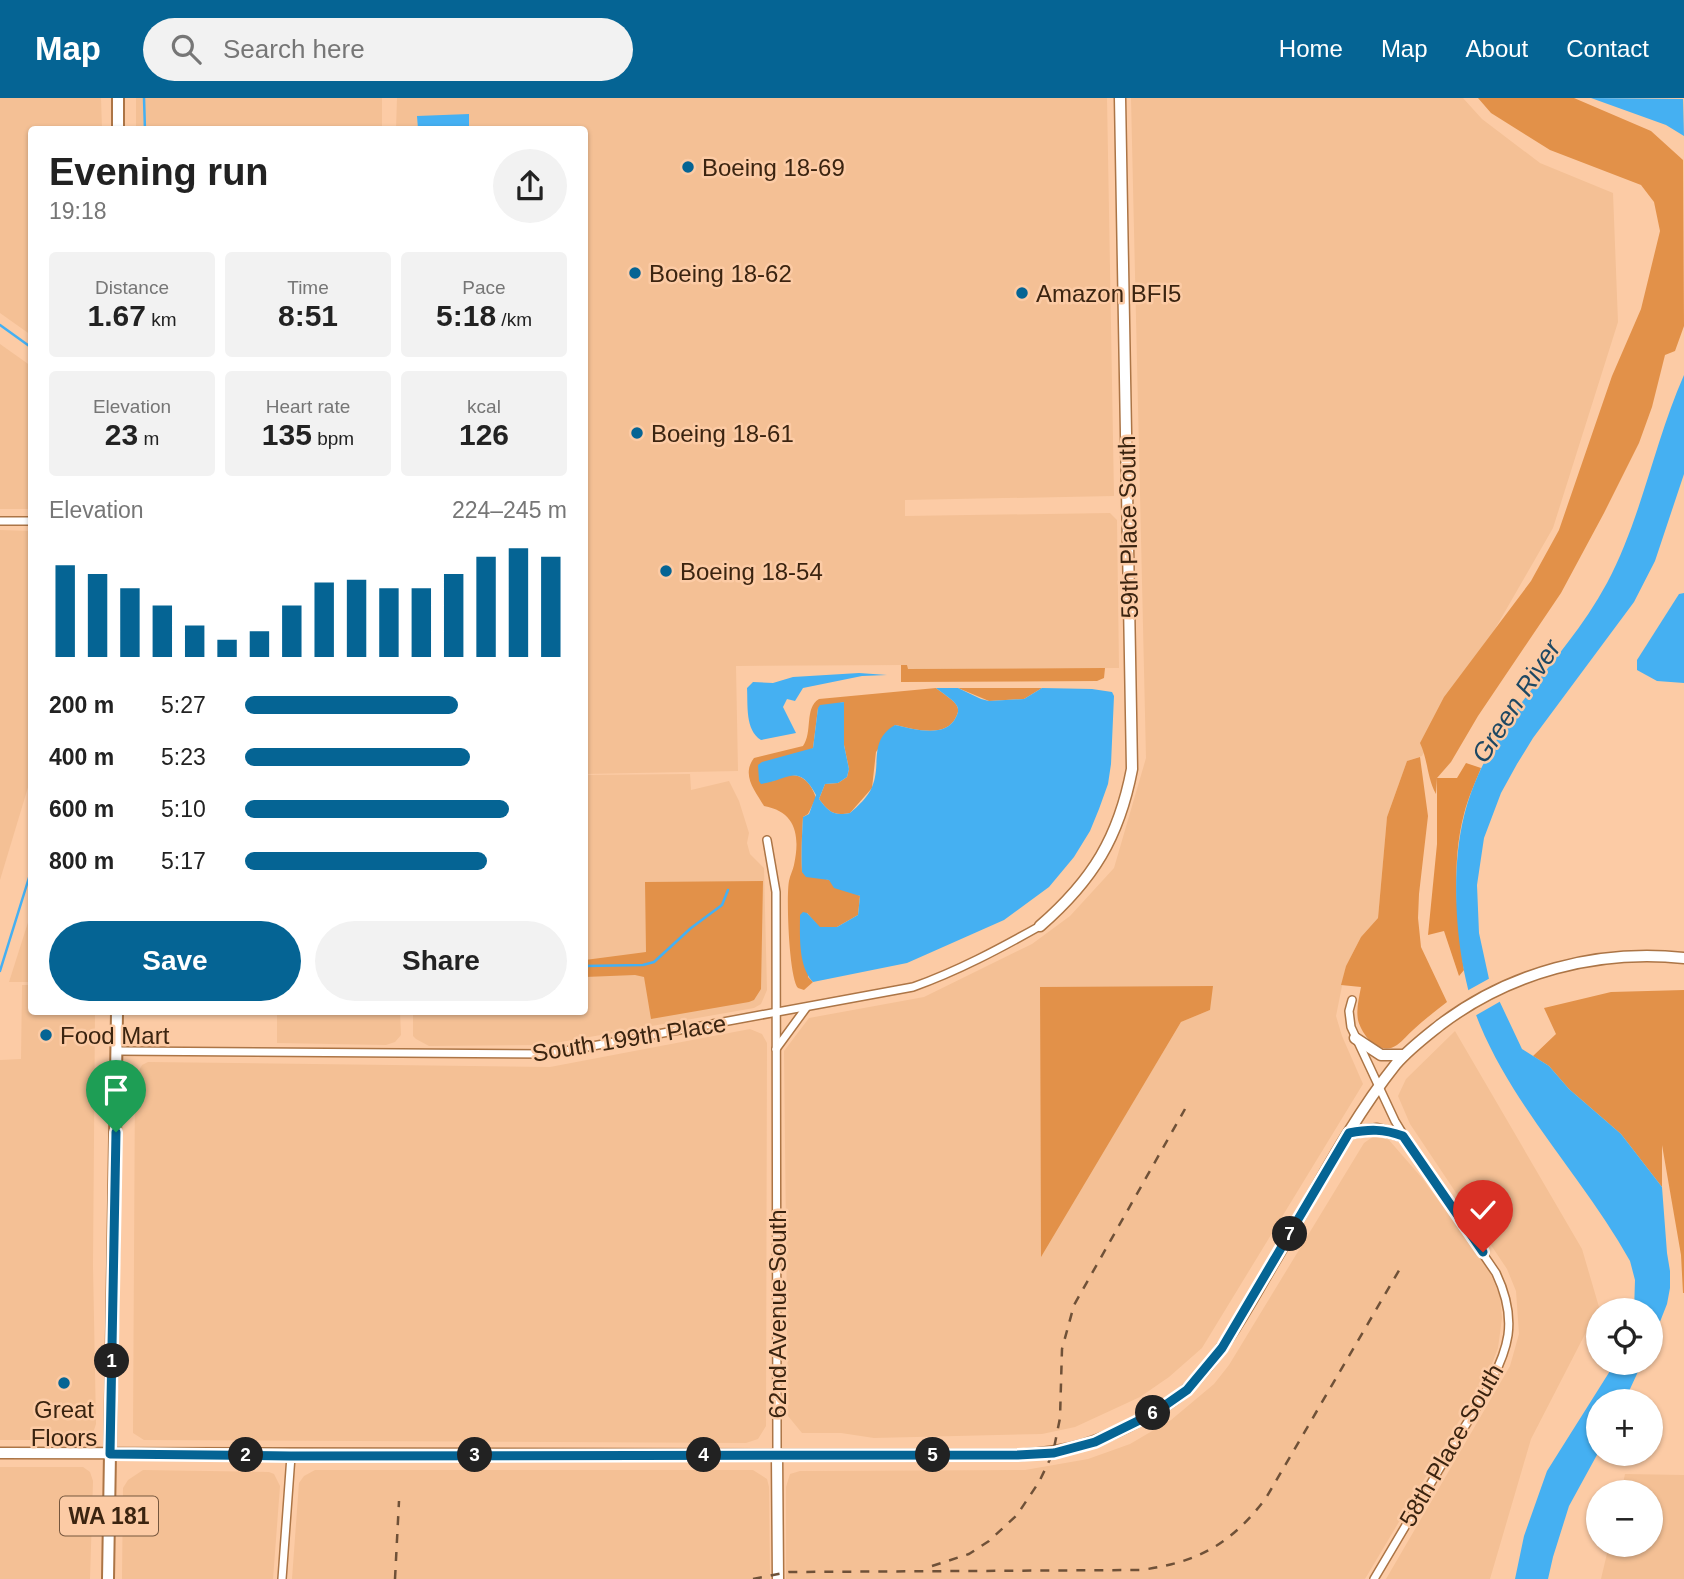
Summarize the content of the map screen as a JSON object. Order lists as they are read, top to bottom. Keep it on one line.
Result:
{"streets":{"main road":["59th Place South","62nd Avenue South","WA 181"],"street":["South 199th Place","58th Place South"]},"crossings":[["59th Place South","South 199th Place"],["South 199th Place","62nd Avenue South"],["South 199th Place","WA 181"]],"water":["Green River"],"places":["Boeing 18-69","Boeing 18-62","Amazon BFI5","Boeing 18-61","Boeing 18-54","Food Mart","Great Floors"],"page":{"header":"Map","search":"Search here","nav":["Home","Map","About","Contact"],"heading":["Evening run","19:18"],"stats":[["Distance","1.67 km"],["Time","8:51"],["Pace","5:18 /km"],["Elevation","23 m"],["Heart rate","135 bpm"],["kcal","126"]],"chart":["Elevation","224–245 m"],"list":[{"name":"200 m","note":"5:27"},{"name":"400 m","note":"5:23"},{"name":"600 m","note":"5:10"},{"name":"800 m","note":"5:17"}],"buttons":["Save","Share"],"pins":["7","1","6","2","3","4","5"],"map_buttons":["+","−"]}}
